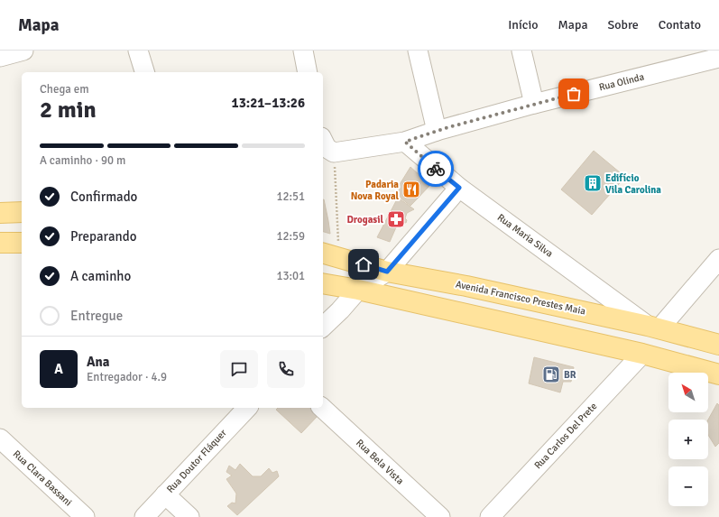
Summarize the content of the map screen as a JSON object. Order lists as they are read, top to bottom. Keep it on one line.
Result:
{"streets":{"main road":["Avenida Francisco Prestes Maia"],"street":["Rua Olinda","Rua Maria Silva","Rua Carlos Del Prete","Rua Doutor Fláquer","Rua Bela Vista","Rua Clara Bassani"]},"crossings":[["Rua Olinda","Rua Maria Silva"],["Rua Maria Silva","Avenida Francisco Prestes Maia"]],"places":{"building":["Edifício Vila Carolina"],"restaurant":["Padaria Nova Royal"],"pharmacy":["Drogasil"],"fuel station":["BR"]},"north":"top left","page":{"header":"Mapa","nav":["Início","Mapa","Sobre","Contato"],"heading":["2 min","Chega em","13:21–13:26"],"panel":["Ana","Entregador · 4.9"],"bar":"A caminho · 90 m","list":[["Confirmado","12:51"],["Preparando","12:59"],["A caminho","13:01"],"Entregue"],"round":"A","map_buttons":["+","−"]}}
